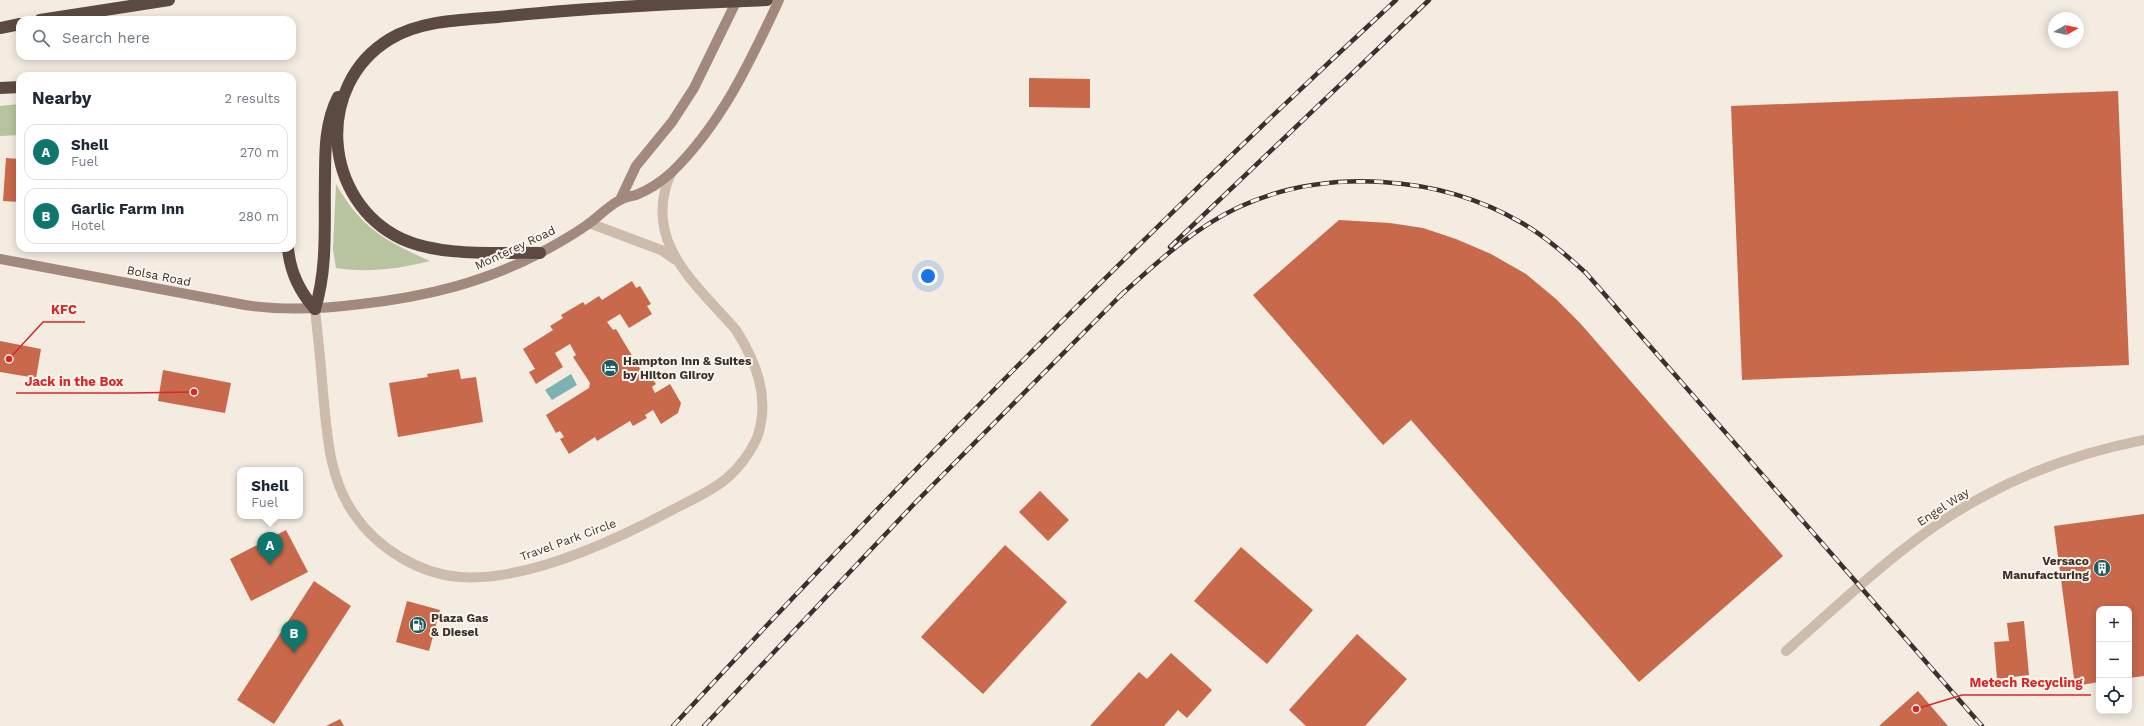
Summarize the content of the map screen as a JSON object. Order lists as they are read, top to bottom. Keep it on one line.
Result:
{"streets":{"main road":["Monterey Road","Bolsa Road"],"street":["Engel Way","Travel Park Circle"]},"crossings":[["Monterey Road","Bolsa Road"],["Monterey Road","Travel Park Circle"],["Bolsa Road","Travel Park Circle"]],"places":{"other":["KFC","Jack in the Box","Metech Recycling"],"hotel":["Hampton Inn & Suites by Hilton Gilroy"],"building":["Versaco Manufacturing"],"fuel station":["Plaza Gas & Diesel"]},"north":"right","page":{"search":"Search here","heading":["Nearby","2 results"],"list":[{"mark":"A","name":"Shell","note":"Fuel","value":"270 m"},{"mark":"B","name":"Garlic Farm Inn","note":"Hotel","value":"280 m"}],"popup":["Shell","Fuel"],"pins":["A","B"],"map_buttons":["+","−"]}}
